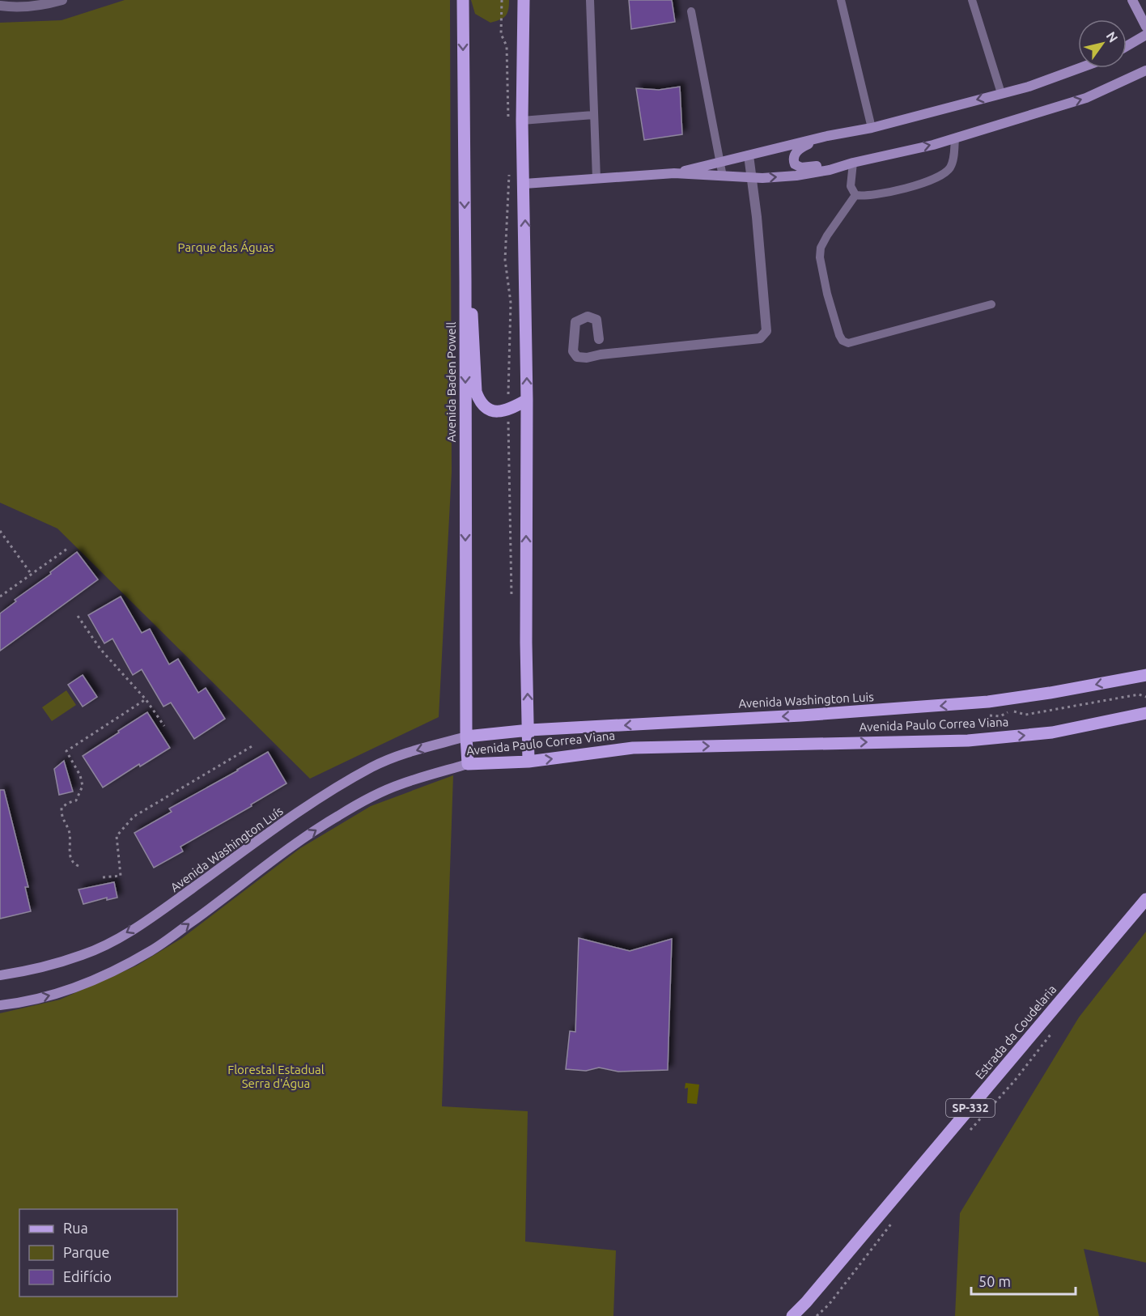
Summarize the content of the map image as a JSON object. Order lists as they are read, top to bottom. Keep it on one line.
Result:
{"streets":{"main road":["Avenida Baden Powell","Avenida Washington Luis","Avenida Paulo Correa Viana","Estrada da Coudelaria","SP-332"],"street":["Avenida Washington Luís"]},"crossings":[["Avenida Baden Powell","Avenida Washington Luis"],["Avenida Baden Powell","Avenida Paulo Correa Viana"],["Avenida Baden Powell","Avenida Washington Luís"],["Avenida Washington Luis","Avenida Washington Luís"]],"one_way":["Avenida Washington Luis","Avenida Paulo Correa Viana","Avenida Washington Luís"],"parks":["Parque das Águas","Florestal Estadual Serra d'Água"],"legend":["Rua","Parque","Edifício"],"scale_bar":"50 m","north":"top right"}
